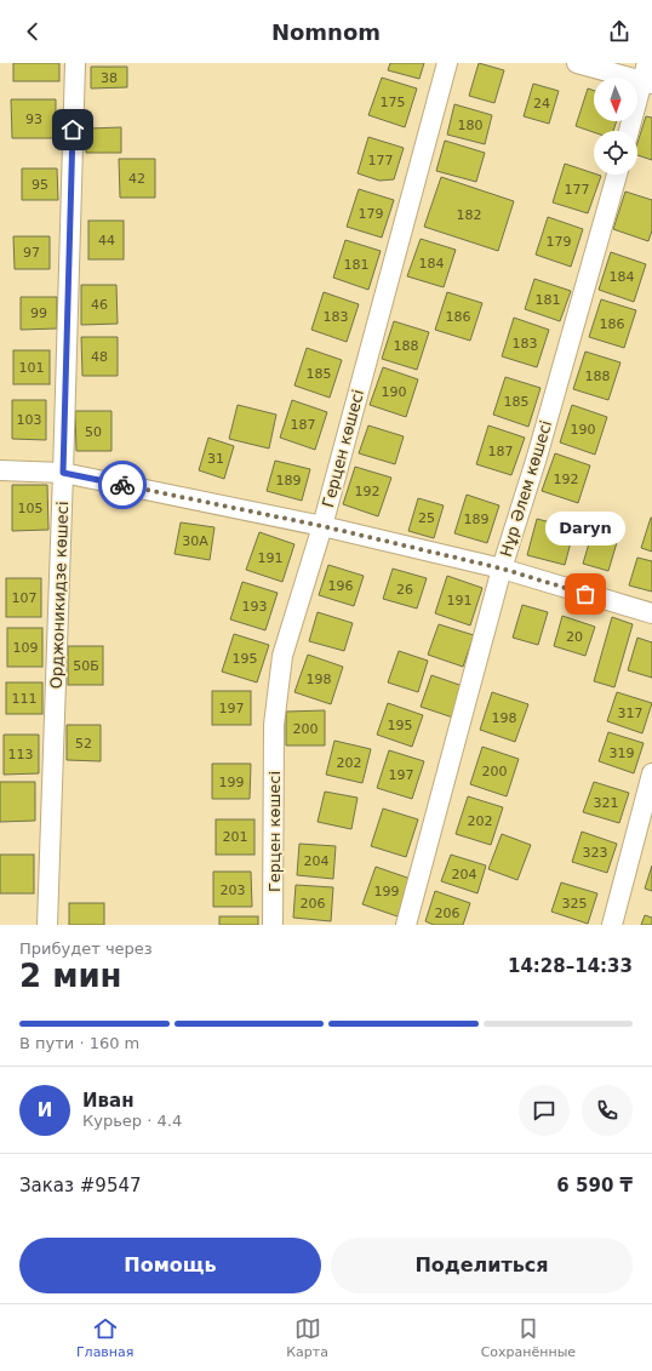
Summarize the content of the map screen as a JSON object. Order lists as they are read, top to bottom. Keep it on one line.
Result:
{"streets":{"street":["Герцен көшесі","Нұр Әлем көшесі","Орджоникидзе көшесі"]},"places":["Daryn"],"house_numbers":["38","175","24","93","180","177","42","95","177","179","182","44","179","97","184","181","184","181","46","99","183","186","186","183","188","48","101","185","188","190","185","103","187","190","50","187","31","192","189","192","105","25","189","30А","191","196","26","107","191","193","20","109","195","50Б","198","111","197","317","198","195","200","52","319","113","202","200","197","199","321","202","201","323","204","204","203","199","206","325","206"],"north":"bottom","page":{"header":"Nomnom","bubble":"Daryn","heading":["2 мин","Прибудет через","14:28–14:33"],"panel":["Иван","Курьер · 4.4","Заказ #9547","6 590 ₸"],"bar":"В пути · 160 m","round":"И","buttons":["Помощь","Поделиться"],"tabs":["Главная","Карта","Сохранённые"]}}
